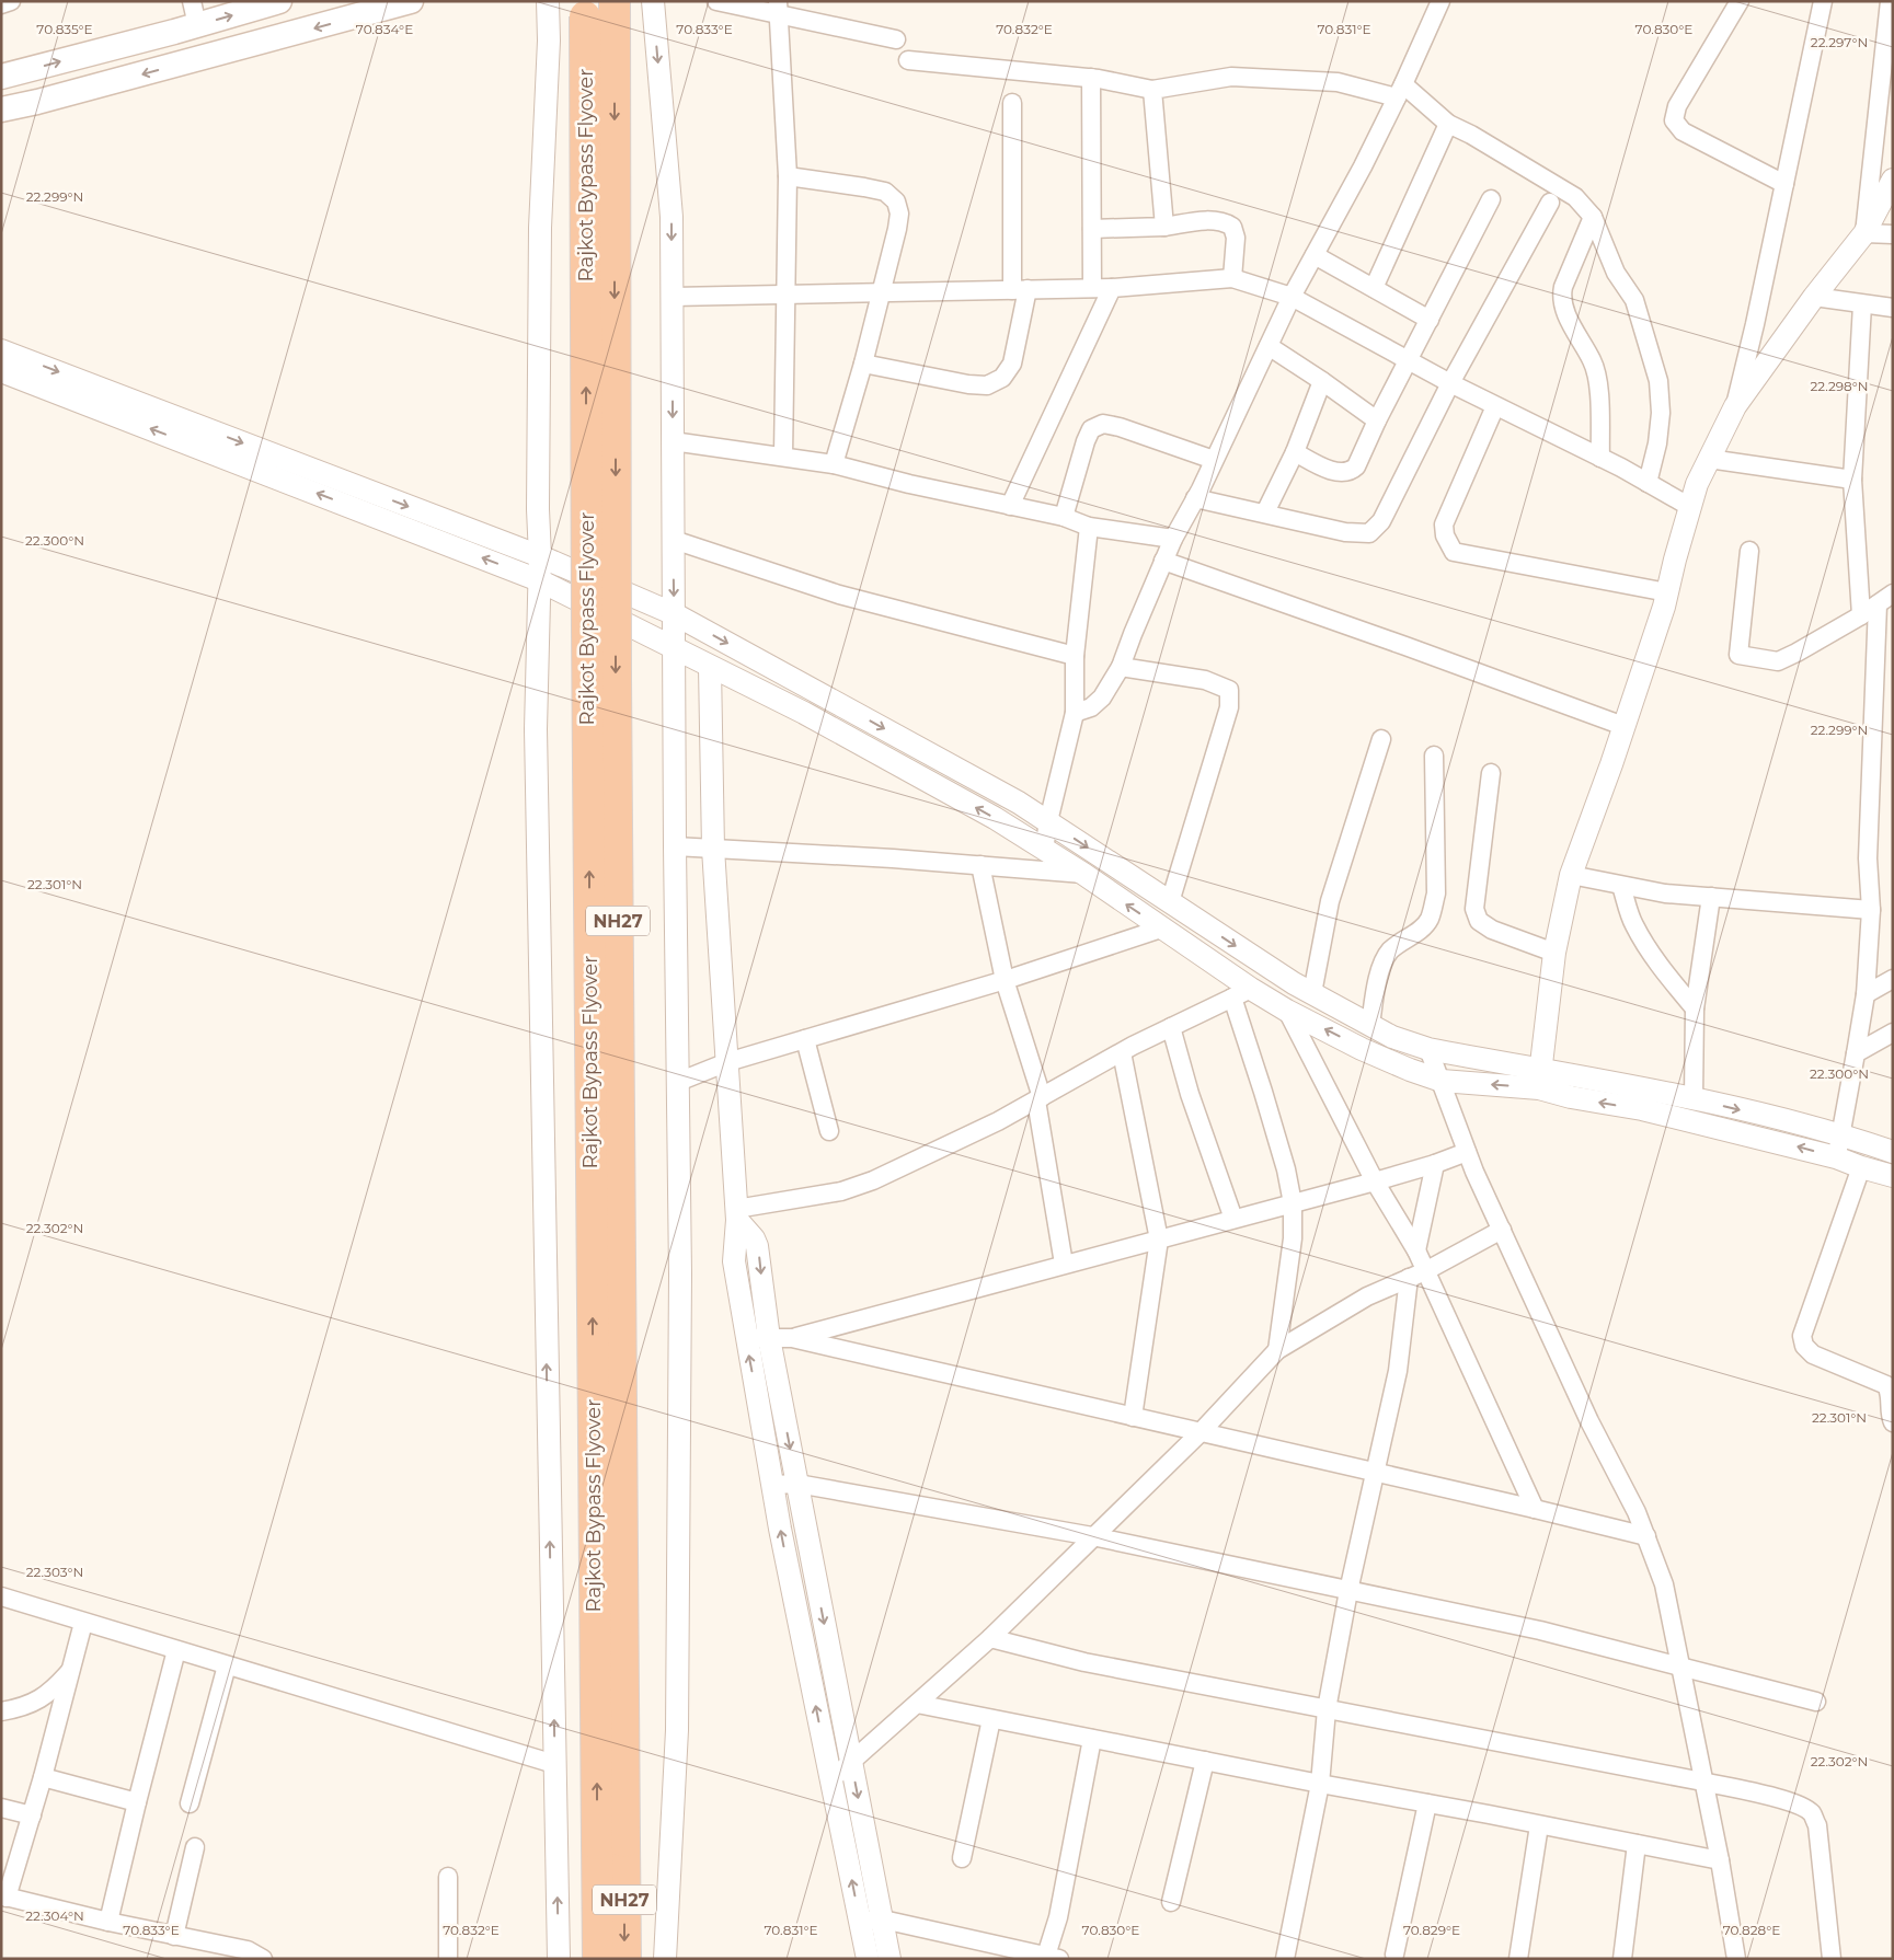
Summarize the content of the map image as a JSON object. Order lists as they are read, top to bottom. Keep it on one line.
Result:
{"streets":{"highway":["Rajkot Bypass Flyover","NH27"]},"coordinates":["70.835°E","70.834°E","70.833°E","70.832°E","70.831°E","70.830°E","22.297°N","22.299°N","22.298°N","22.300°N","22.301°N","22.302°N","22.303°N","22.304°N","70.829°E","70.828°E"]}
